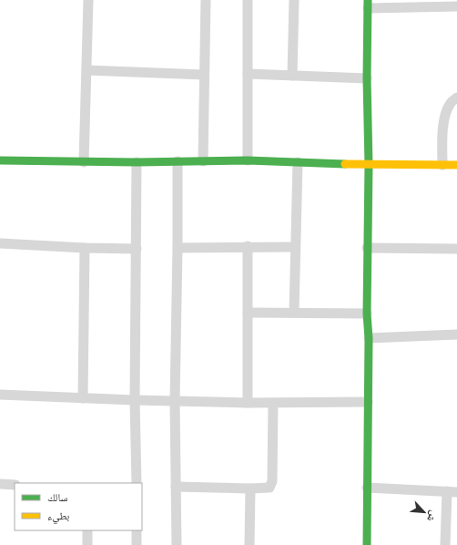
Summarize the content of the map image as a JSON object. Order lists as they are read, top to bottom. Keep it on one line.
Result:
{"legend":["سالك","بطيء"],"north":"bottom right"}
